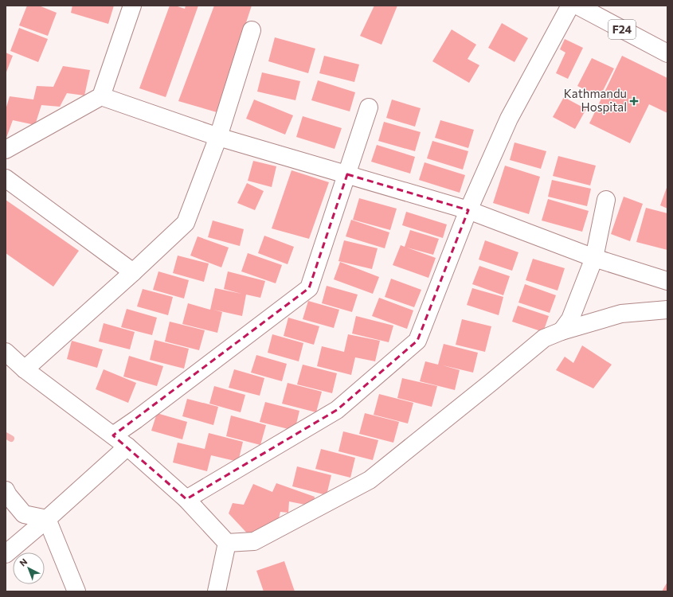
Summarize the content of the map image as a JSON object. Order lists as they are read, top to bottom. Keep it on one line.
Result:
{"streets":{"street":["F24"]},"places":{"health":["Kathmandu Hospital"]},"north":"top left"}
